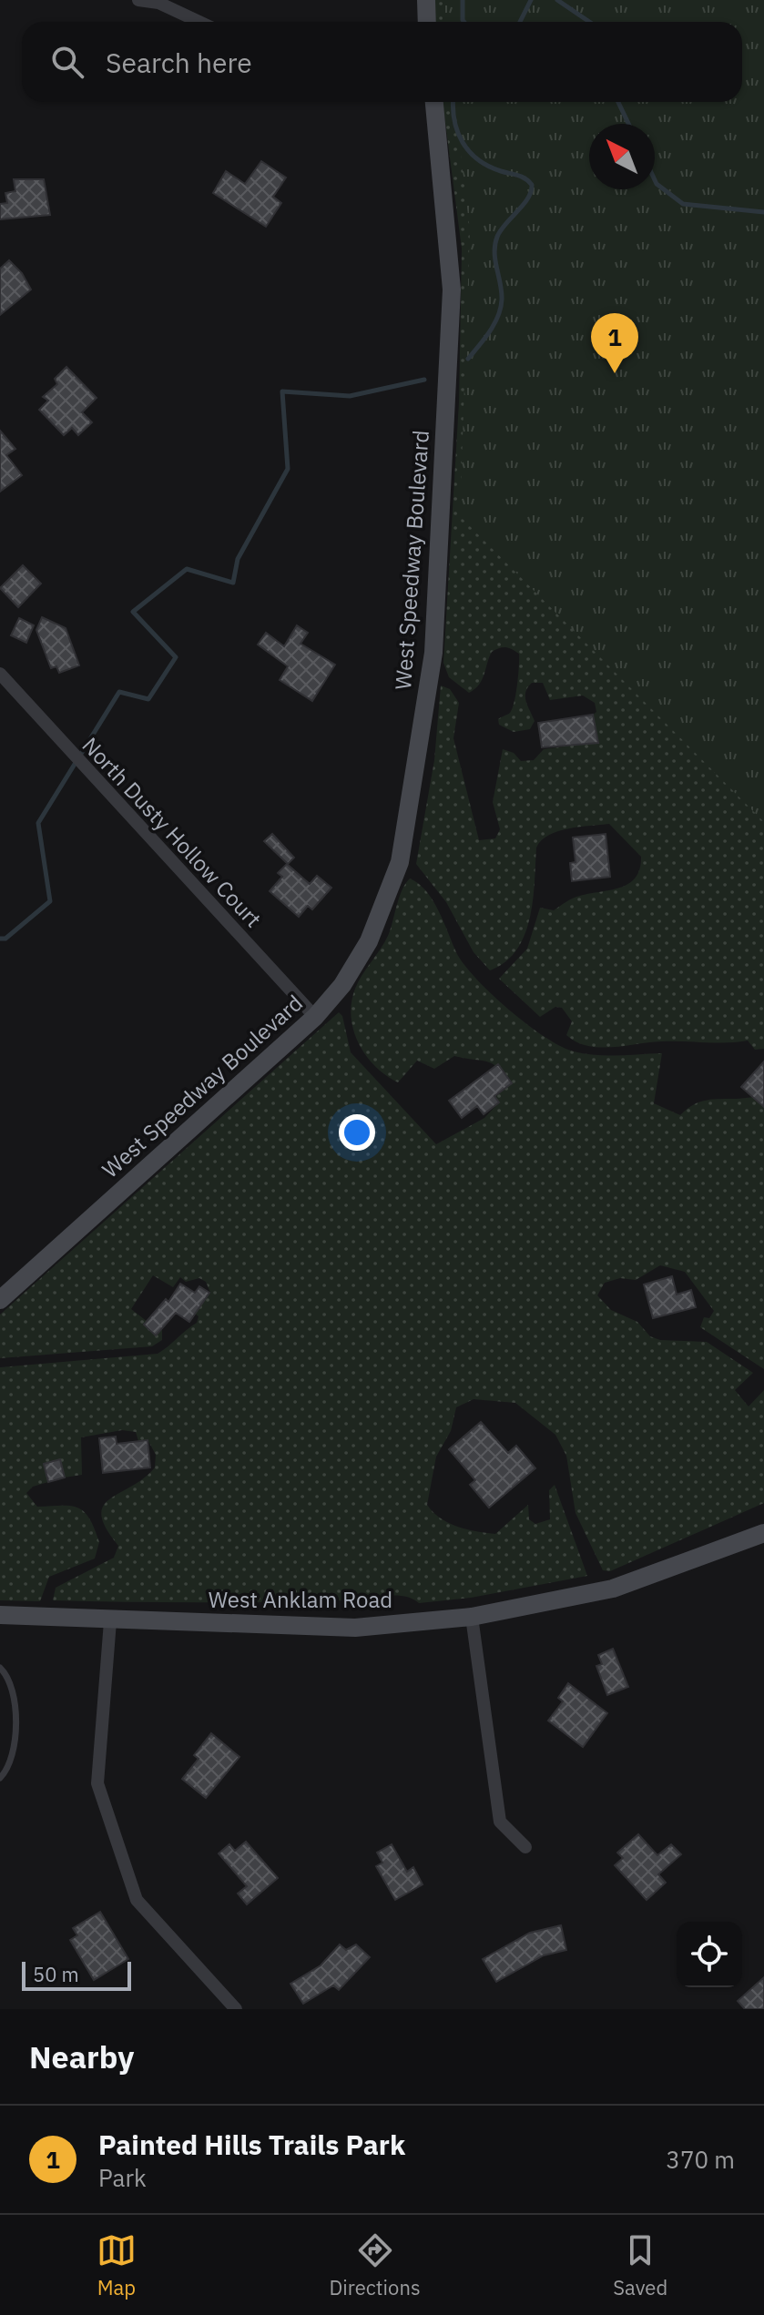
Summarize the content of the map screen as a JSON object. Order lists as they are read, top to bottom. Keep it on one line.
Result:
{"streets":{"main road":["West Speedway Boulevard","West Anklam Road"],"street":["North Dusty Hollow Court"]},"crossings":[["West Speedway Boulevard","North Dusty Hollow Court"]],"scale_bar":"50 m","north":"top left","page":{"search":"Search here","pins":"1","scale":"50 m","heading":"Nearby","list":[{"mark":"1","name":"Painted Hills Trails Park","note":"Park","value":"370 m"}],"nav":["Map","Directions","Saved"]}}
